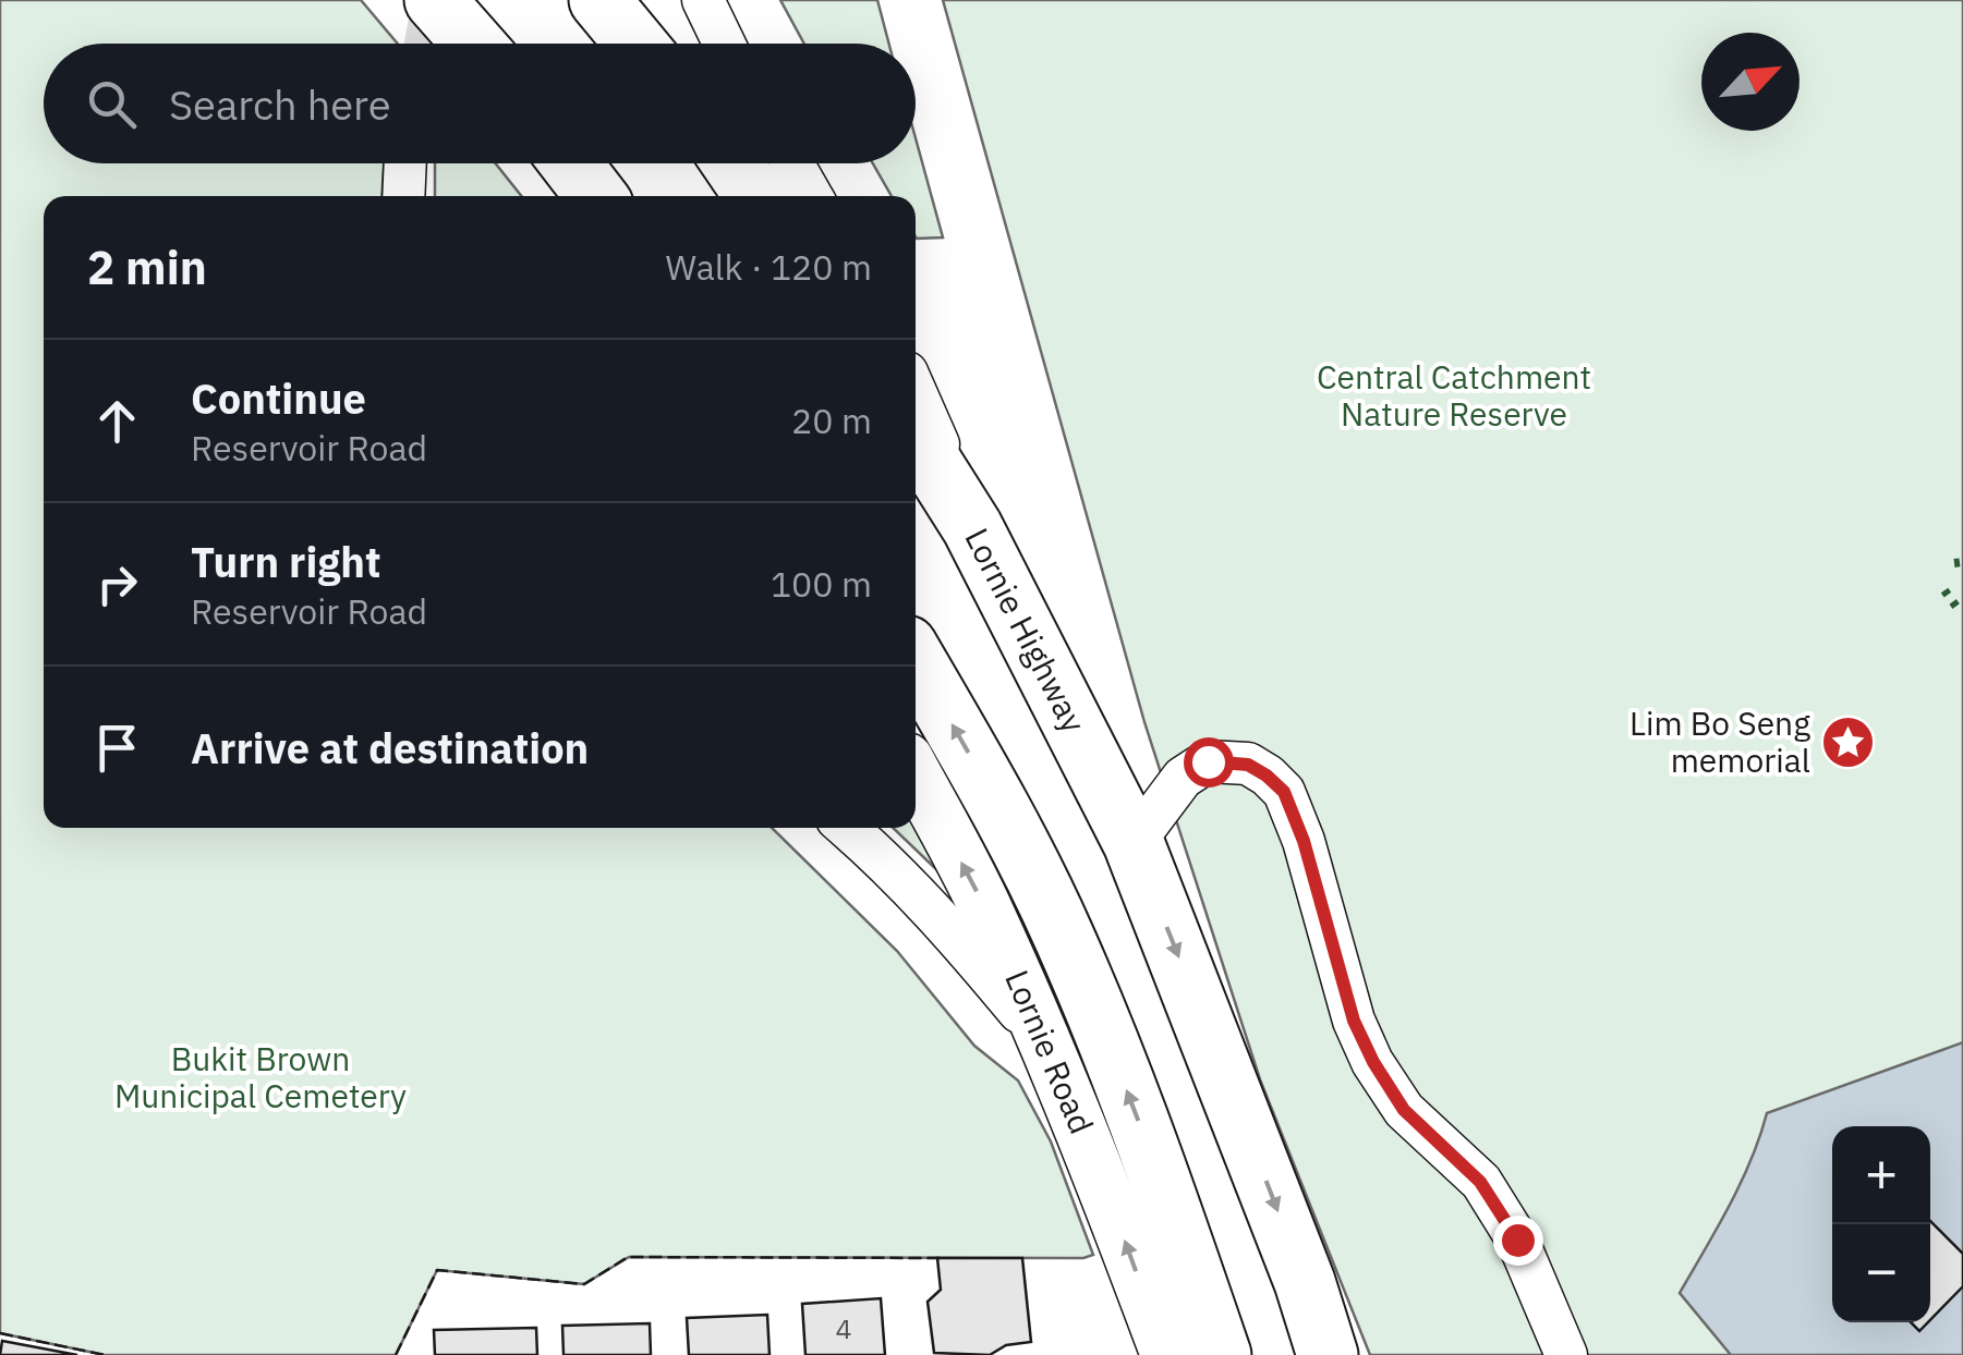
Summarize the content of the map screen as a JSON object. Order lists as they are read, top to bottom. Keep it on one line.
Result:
{"streets":{"highway":["Lornie Highway","Lornie Road"]},"parks":["Central Catchment Nature Reserve","Bukit Brown Municipal Cemetery"],"places":{"place":["Lim Bo Seng memorial"]},"house_numbers":["4"],"north":"top right","page":{"search":"Search here","heading":["2 min","Walk · 120 m"],"list":[["Continue","Reservoir Road","20 m"],["Turn right","Reservoir Road","100 m"],"Arrive at destination"],"map_buttons":["+","−"]}}
